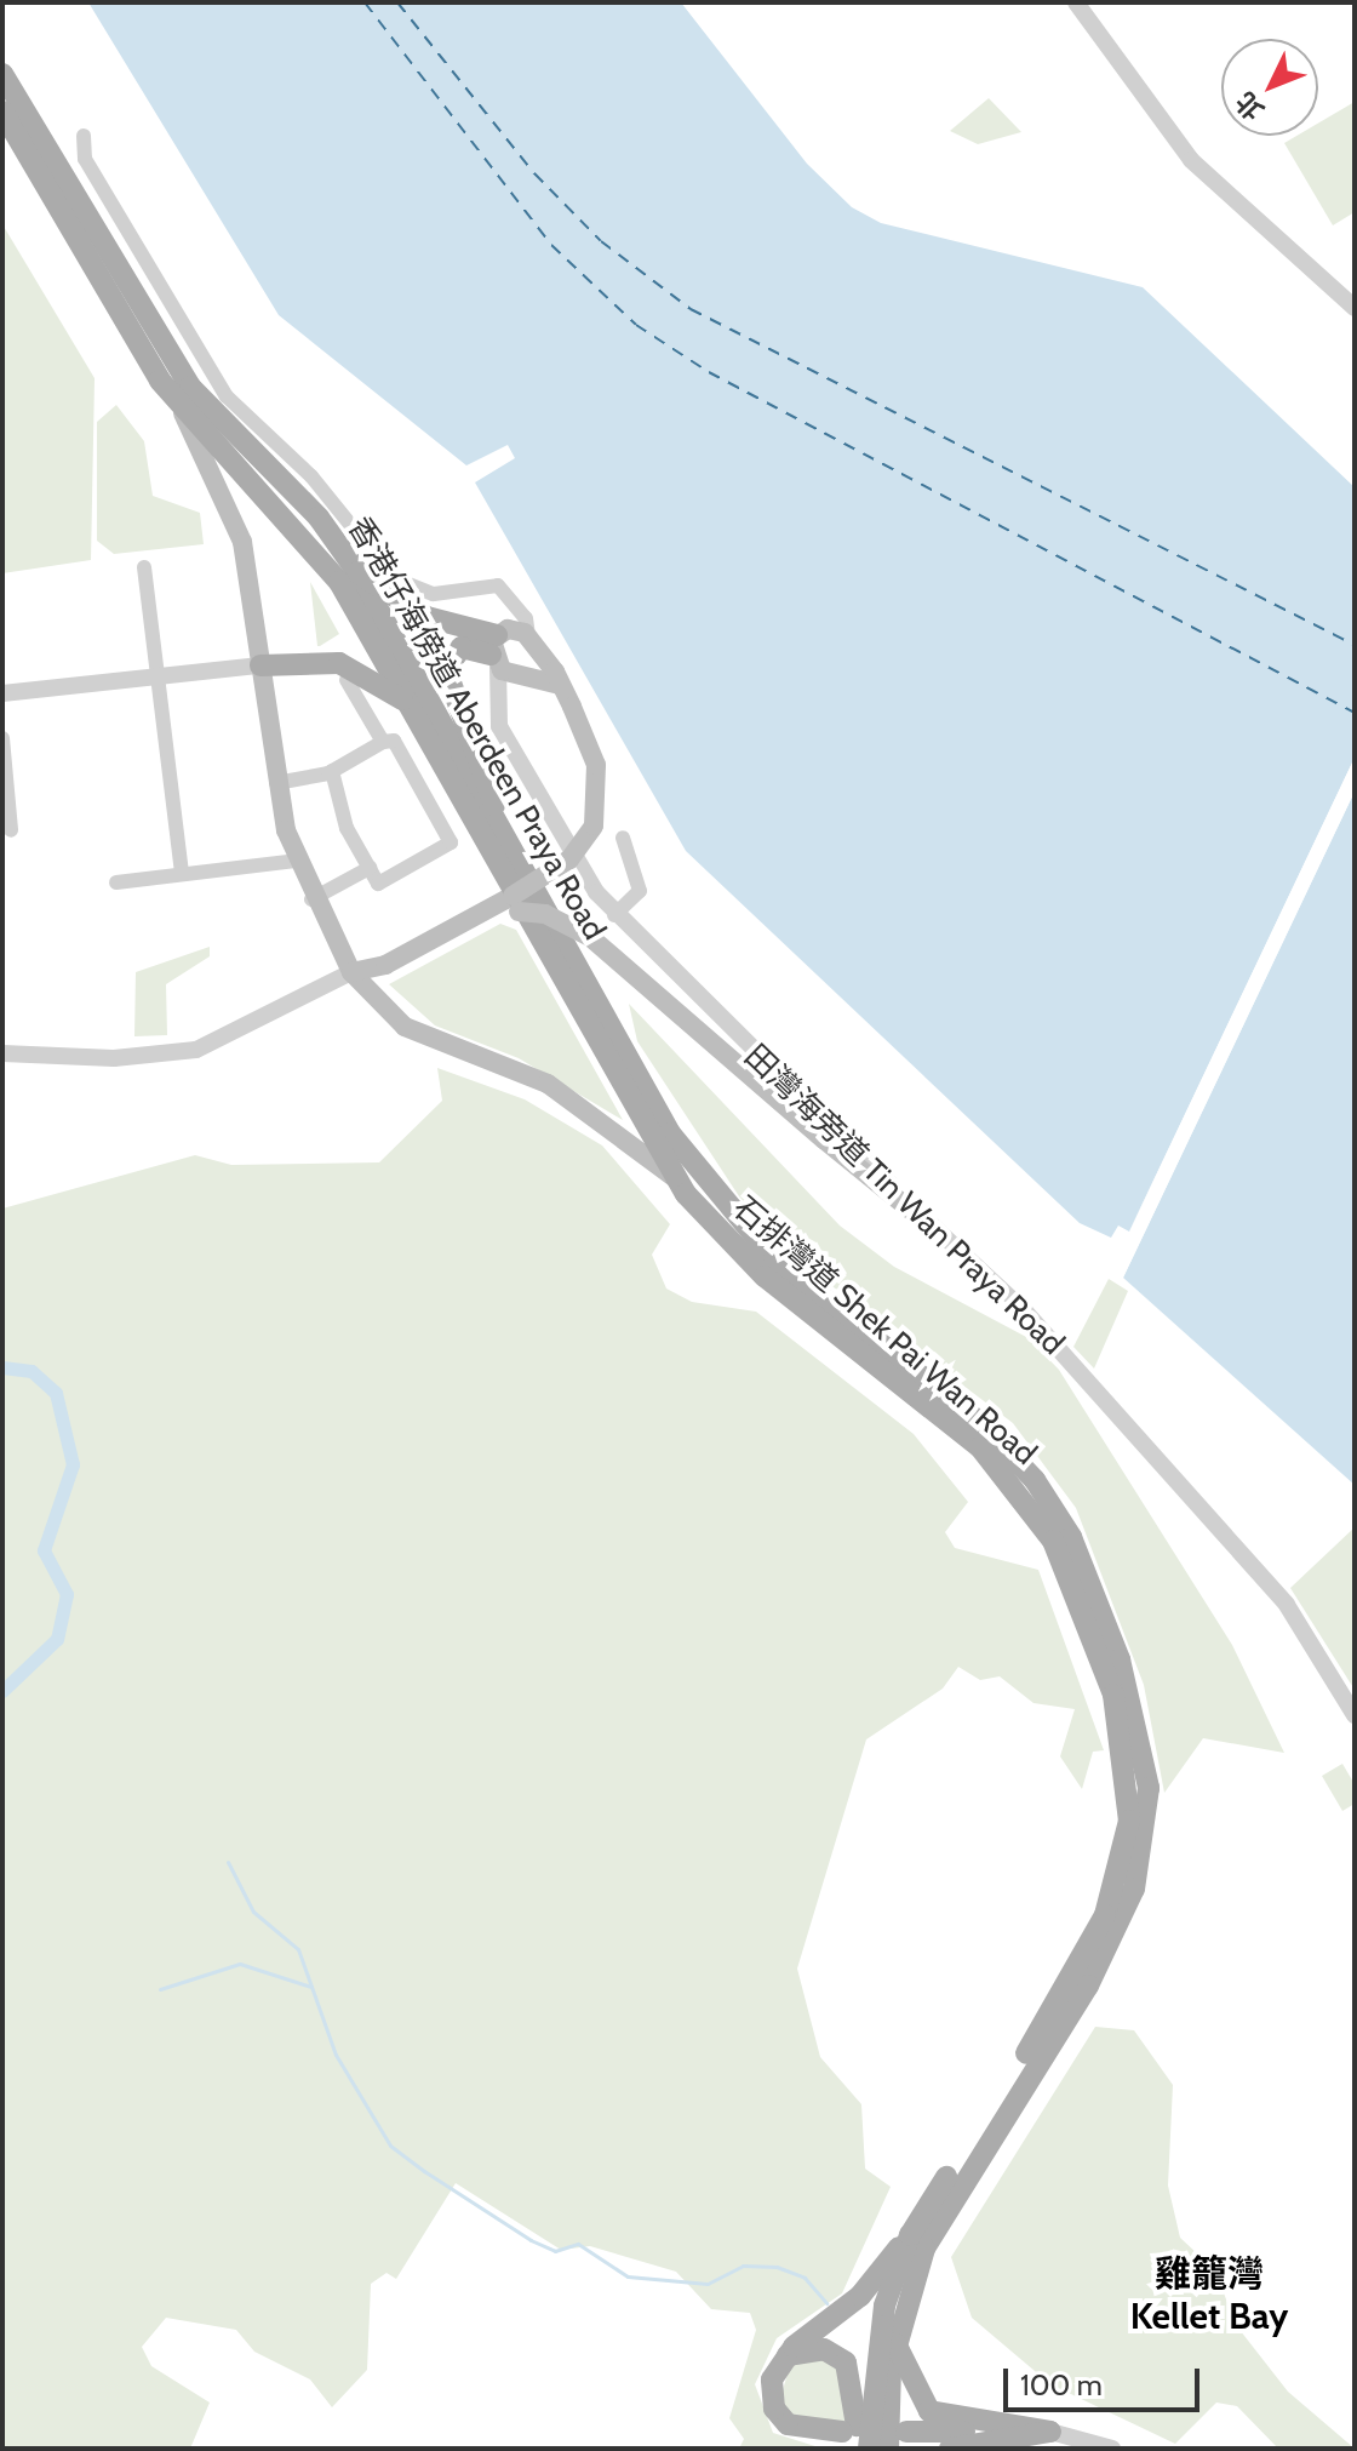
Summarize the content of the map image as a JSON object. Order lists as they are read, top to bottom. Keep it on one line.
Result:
{"streets":{"main road":["香港仔海傍道 Aberdeen Praya Road","石排灣道 Shek Pai Wan Road"],"street":["田灣海旁道 Tin Wan Praya Road"]},"crossings":[["香港仔海傍道 Aberdeen Praya Road","石排灣道 Shek Pai Wan Road"]],"districts":["雞籠灣 Kellet Bay"],"scale_bar":"100 m","north":"bottom left"}
